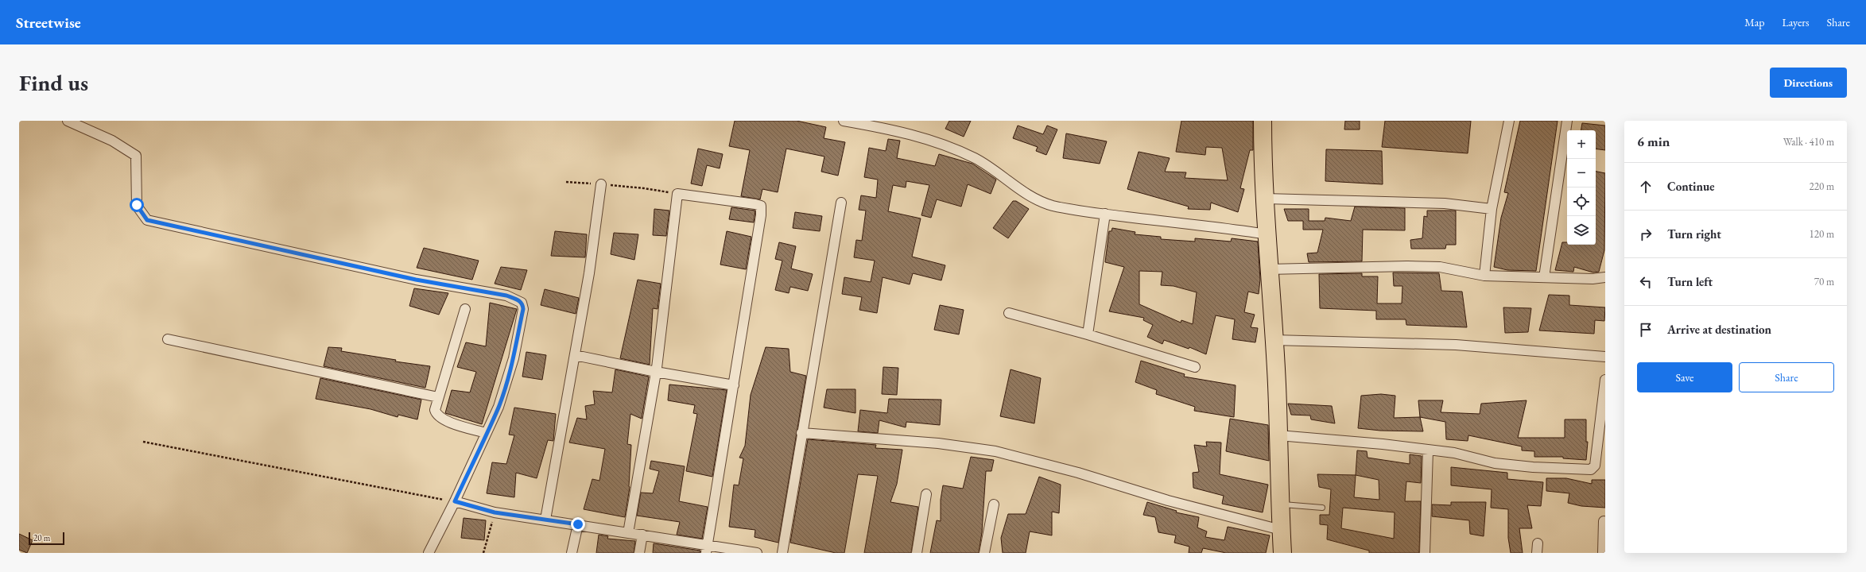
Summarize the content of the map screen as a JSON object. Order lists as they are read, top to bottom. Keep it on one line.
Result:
{"scale_bar":"20 m","page":{"header":"Streetwise","nav":["Map","Layers","Share"],"buttons":["Directions",["Save","Share"]],"title":"Find us","heading":["6 min","Walk · 410 m"],"map_buttons":["+","−"],"list":[["Continue","220 m"],["Turn right","120 m"],["Turn left","70 m"],"Arrive at destination"],"scale":"20 m"}}
